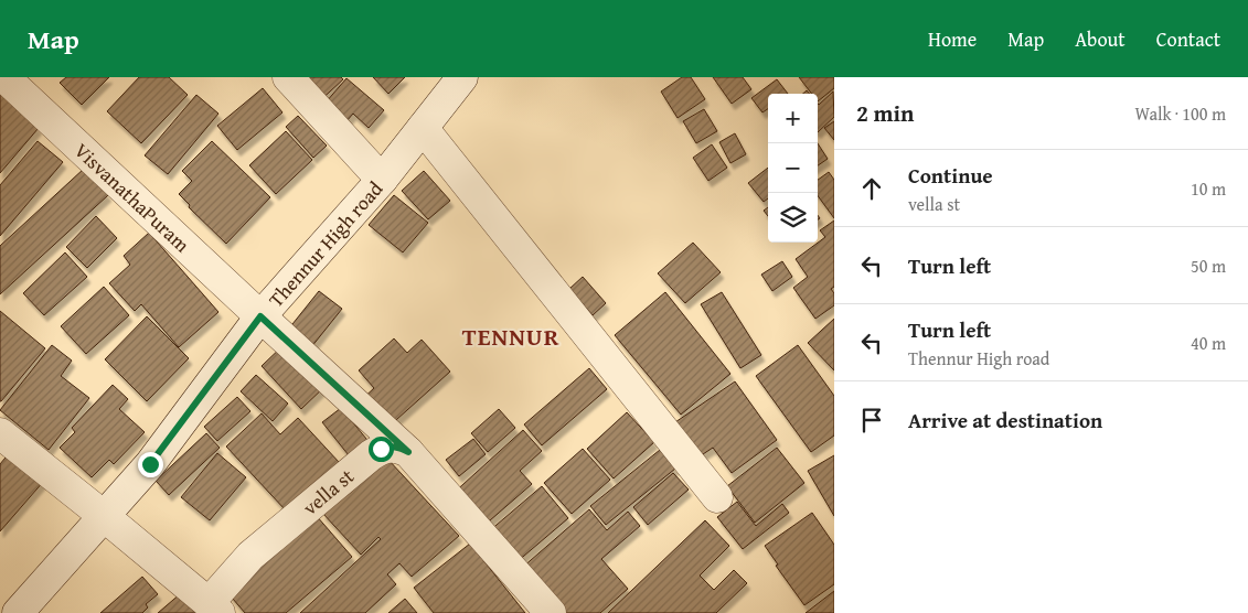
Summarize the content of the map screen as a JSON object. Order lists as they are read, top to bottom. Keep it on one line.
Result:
{"streets":{"street":["VisvanathaPuram","Thennur High road","vella st"]},"crossings":[["VisvanathaPuram","Thennur High road"],["VisvanathaPuram","vella st"]],"districts":["TENNUR"],"page":{"header":"Map","nav":["Home","Map","About","Contact"],"heading":["2 min","Walk · 100 m"],"map_buttons":["+","−"],"list":[["Continue","vella st","10 m"],["Turn left","50 m"],["Turn left","Thennur High road","40 m"],"Arrive at destination"]}}
